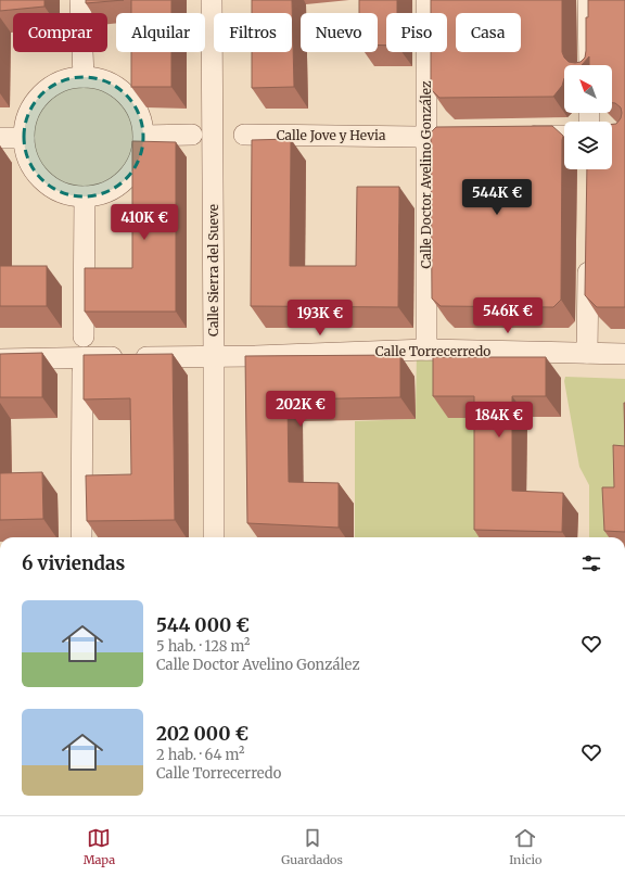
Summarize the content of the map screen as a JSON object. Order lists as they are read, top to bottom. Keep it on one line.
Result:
{"streets":{"street":["Calle Jove y Hevia","Calle Doctor Avelino González","Calle Sierra del Sueve","Calle Torrecerredo"]},"crossings":[["Calle Doctor Avelino González","Calle Torrecerredo"],["Calle Sierra del Sueve","Calle Torrecerredo"]],"north":"top left","page":{"chip":["Comprar","Alquilar","Filtros","Nuevo","Piso","Casa"],"price":["544K €","410K €","546K €","193K €","202K €","184K €"],"heading":"6 viviendas","list":[{"name":"544 000 €","note":"5 hab. · 128 m² · Calle Doctor Avelino González"},{"name":"202 000 €","note":"2 hab. · 64 m² · Calle Torrecerredo"}],"tabs":["Mapa","Guardados","Inicio"]}}
